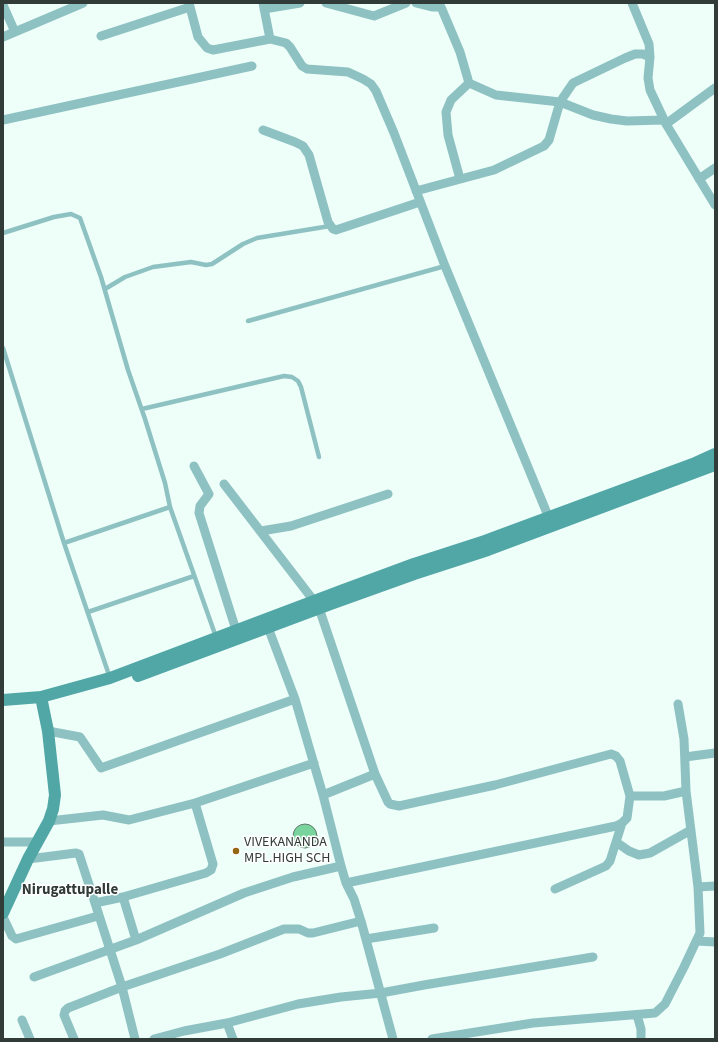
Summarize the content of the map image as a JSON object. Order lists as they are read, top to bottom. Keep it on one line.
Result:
{"districts":["Nirugattupalle"],"places":["VIVEKANANDA MPL.HIGH SCH"]}
